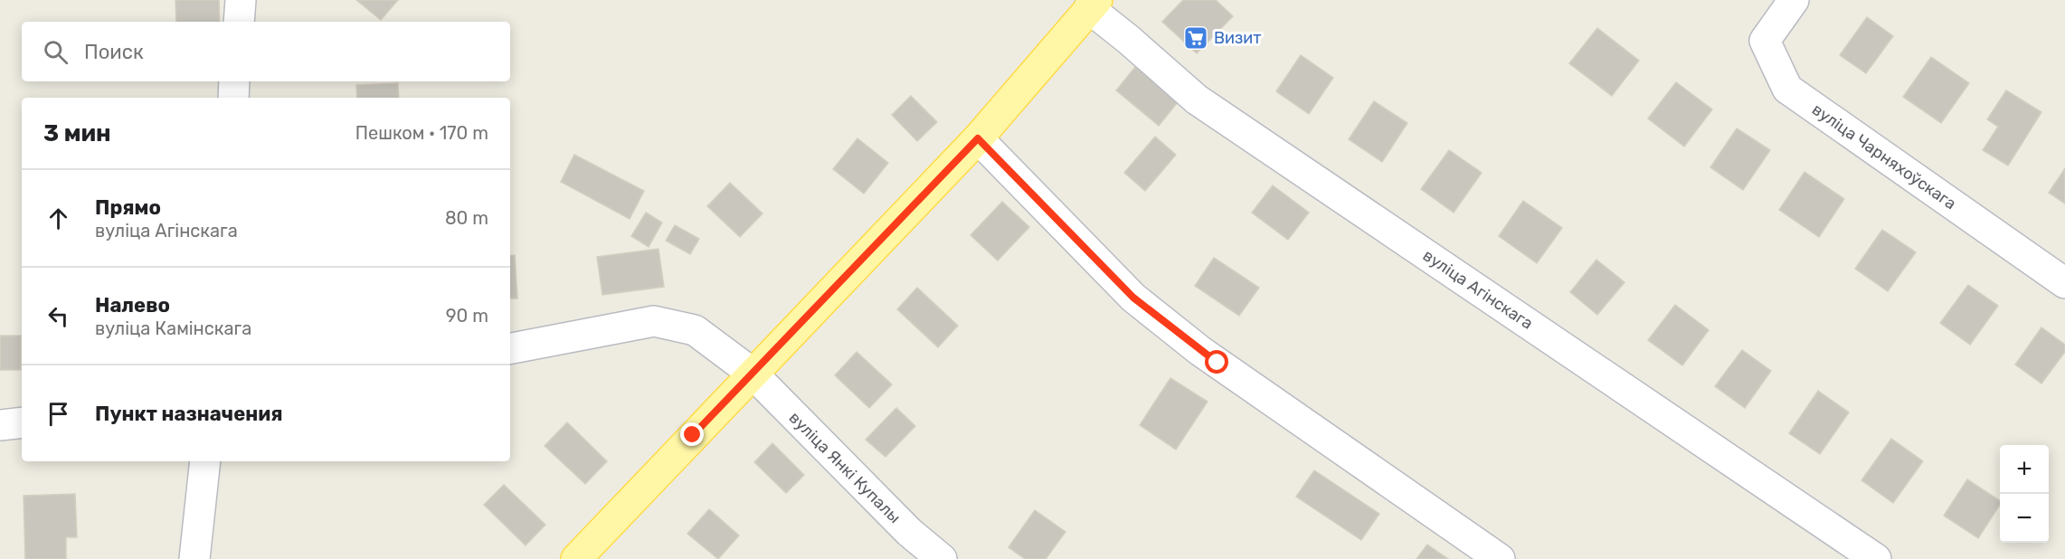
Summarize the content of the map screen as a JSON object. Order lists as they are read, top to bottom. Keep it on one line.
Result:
{"streets":{"street":["вуліца Чарняхоўскага","вуліца Агінскага","вуліца Янкі Купалы"]},"places":{"supermarket":["Визит"]},"page":{"search":"Поиск","heading":["3 мин","Пешком · 170 m"],"list":[["Прямо","вуліца Агінскага","80 m"],["Налево","вуліца Камінскага","90 m"],"Пункт назначения"],"map_buttons":["+","−"]}}
